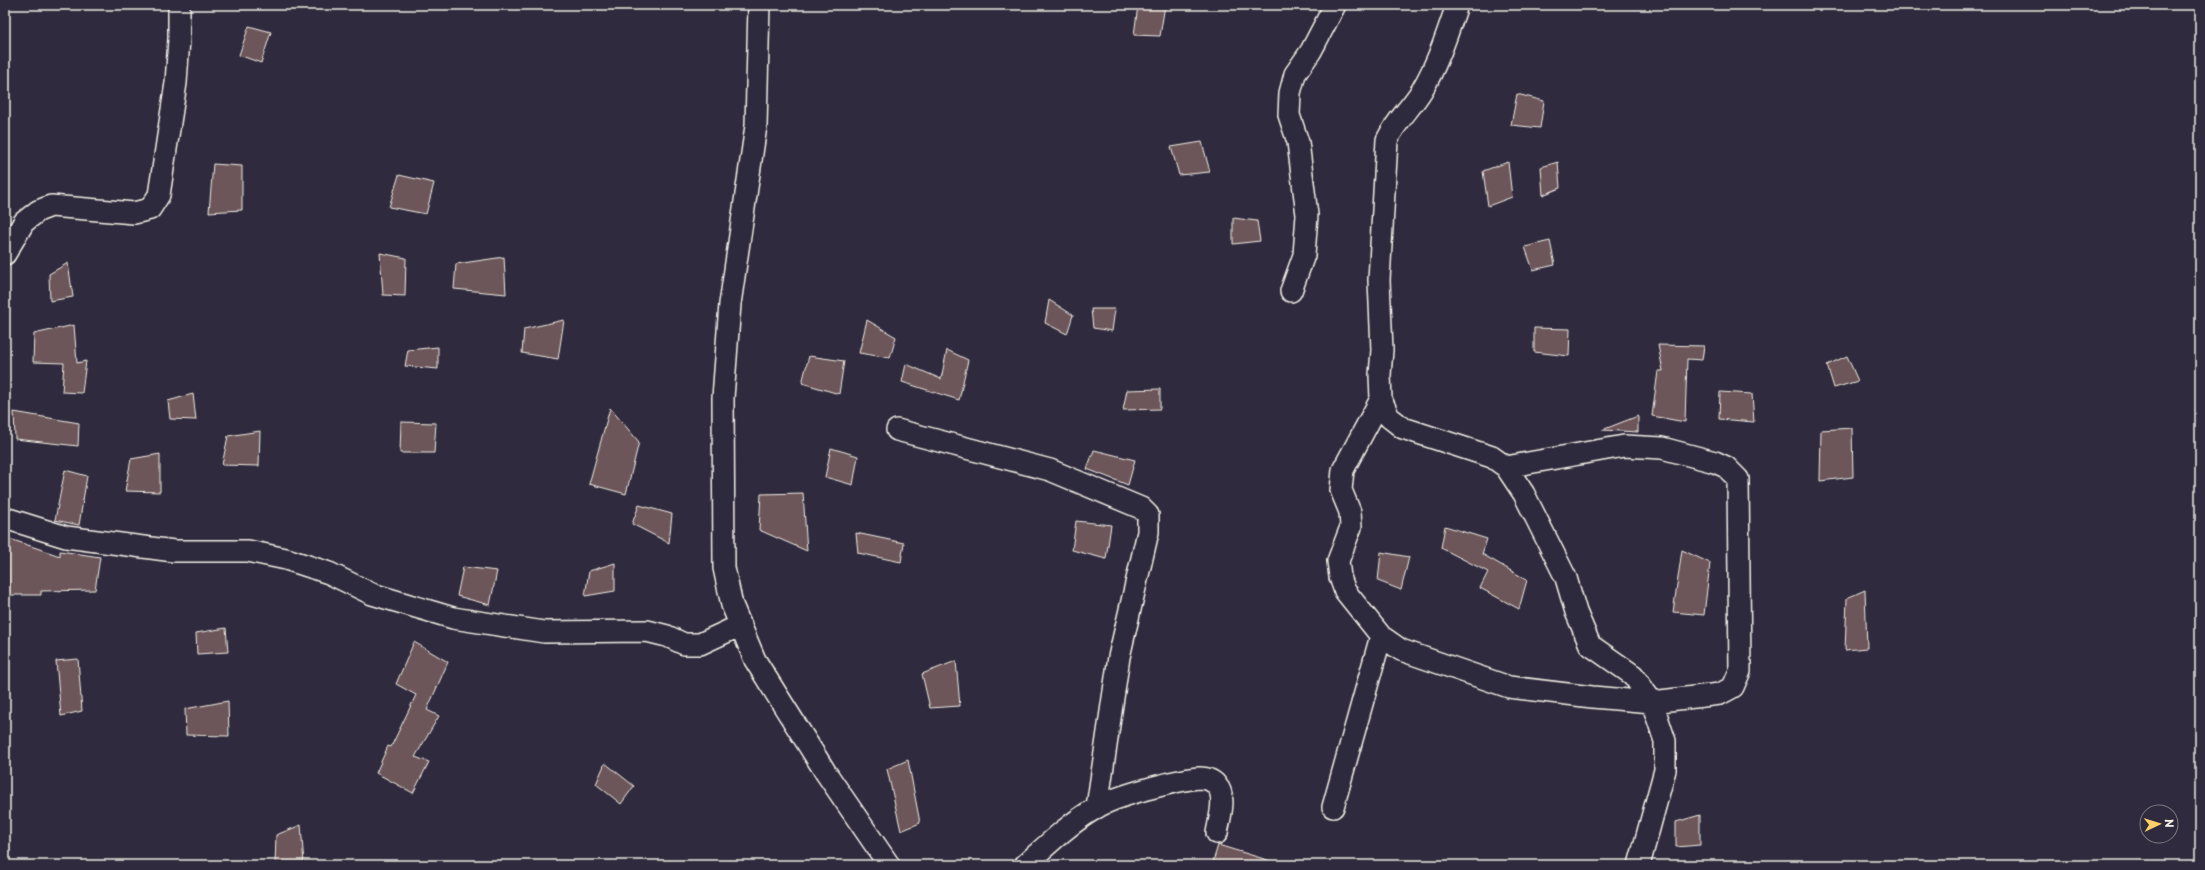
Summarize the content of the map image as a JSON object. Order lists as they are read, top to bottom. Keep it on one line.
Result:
{"north":"right"}
